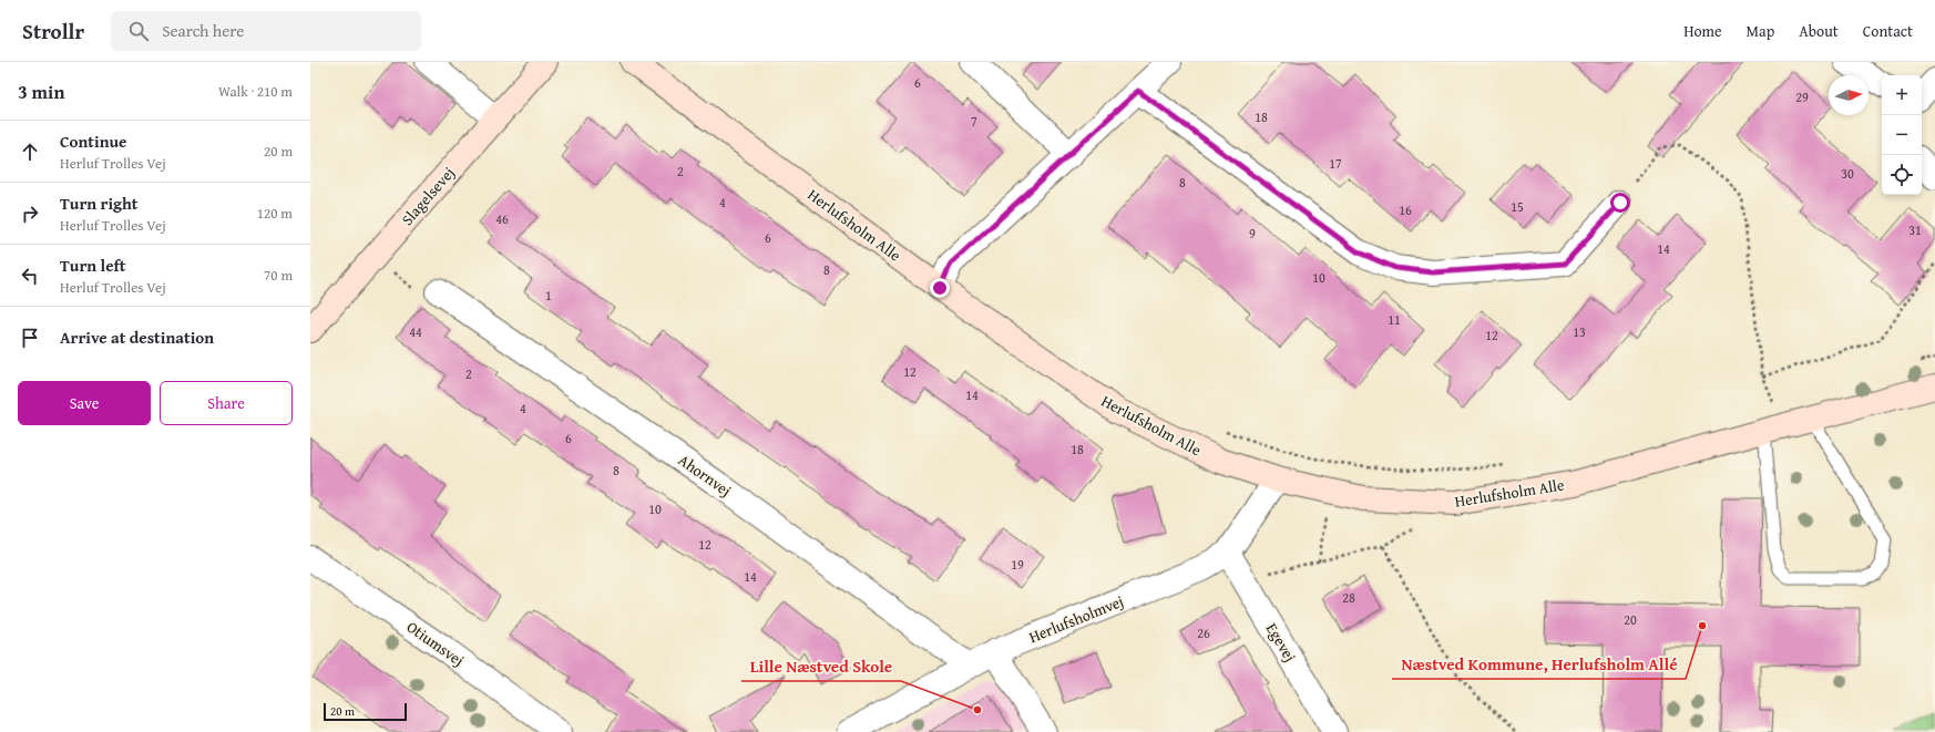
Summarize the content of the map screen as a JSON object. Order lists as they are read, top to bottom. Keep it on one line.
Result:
{"streets":{"street":["Slagelsevej","Herlufsholm Alle","Ahornvej","Herlufsholmvej","Egevej","Otiumsvej"]},"crossings":[["Herlufsholm Alle","Herlufsholmvej"],["Ahornvej","Herlufsholmvej"],["Herlufsholmvej","Egevej"]],"places":["Næstved Kommune, Herlufsholm Allé","Lille Næstved Skole"],"house_numbers":["6","29","18","7","17","2","30","8","4","15","16","46","31","9","6","14","8","10","1","11","44","13","12","12","2","14","4","6","18","8","10","12","19","14","28","20","26"],"scale_bar":"20 m","north":"right","page":{"header":"Strollr","search":"Search here","nav":["Home","Map","About","Contact"],"heading":["3 min","Walk · 210 m"],"map_buttons":["+","−"],"list":[["Continue","Herluf Trolles Vej","20 m"],["Turn right","Herluf Trolles Vej","120 m"],["Turn left","Herluf Trolles Vej","70 m"],"Arrive at destination"],"buttons":["Save","Share"],"scale":"20 m"}}
